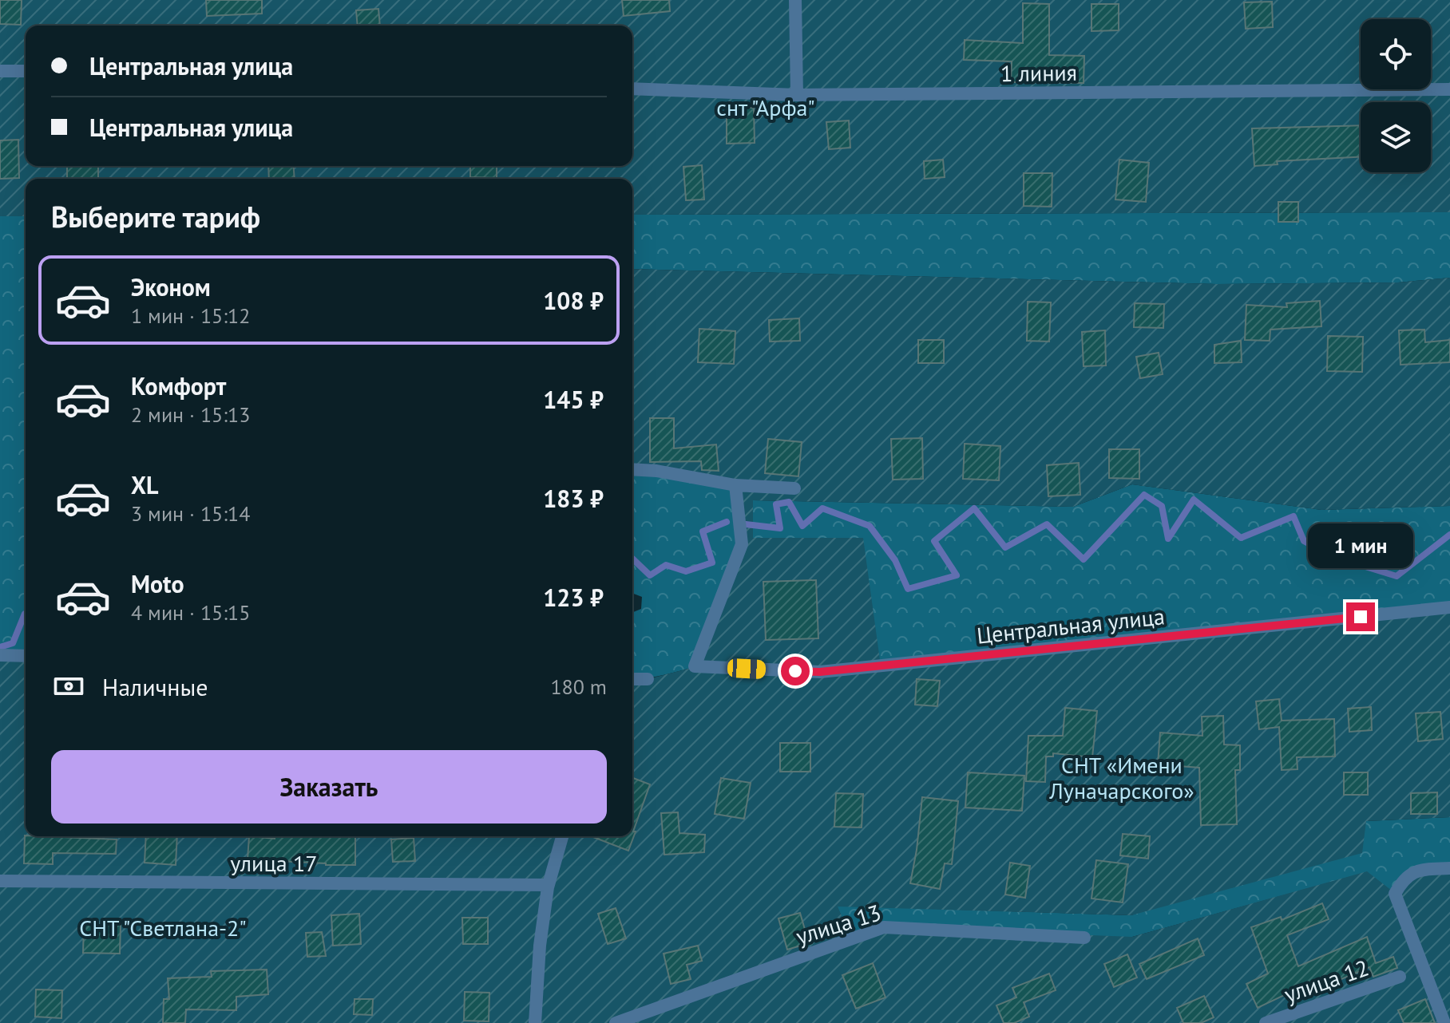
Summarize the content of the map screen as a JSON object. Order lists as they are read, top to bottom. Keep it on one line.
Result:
{"streets":{"street":["1 линия","Центральная улица","улица 17","улица 13","улица 12"]},"parks":["снт \"Арфа\"","СНТ «Имени Луначарского»","СНТ \"Светлана-2\""],"page":{"banner":["Центральная улица","Центральная улица"],"heading":"Выберите тариф","list":[{"name":"Эконом","note":"1 мин · 15:12","value":"108 ₽"},{"name":"Комфорт","note":"2 мин · 15:13","value":"145 ₽"},{"name":"XL","note":"3 мин · 15:14","value":"183 ₽"},{"name":"Moto","note":"4 мин · 15:15","value":"123 ₽"}],"bubble":"1 мин","pay":["Наличные","180 m"],"buttons":"Заказать"}}
